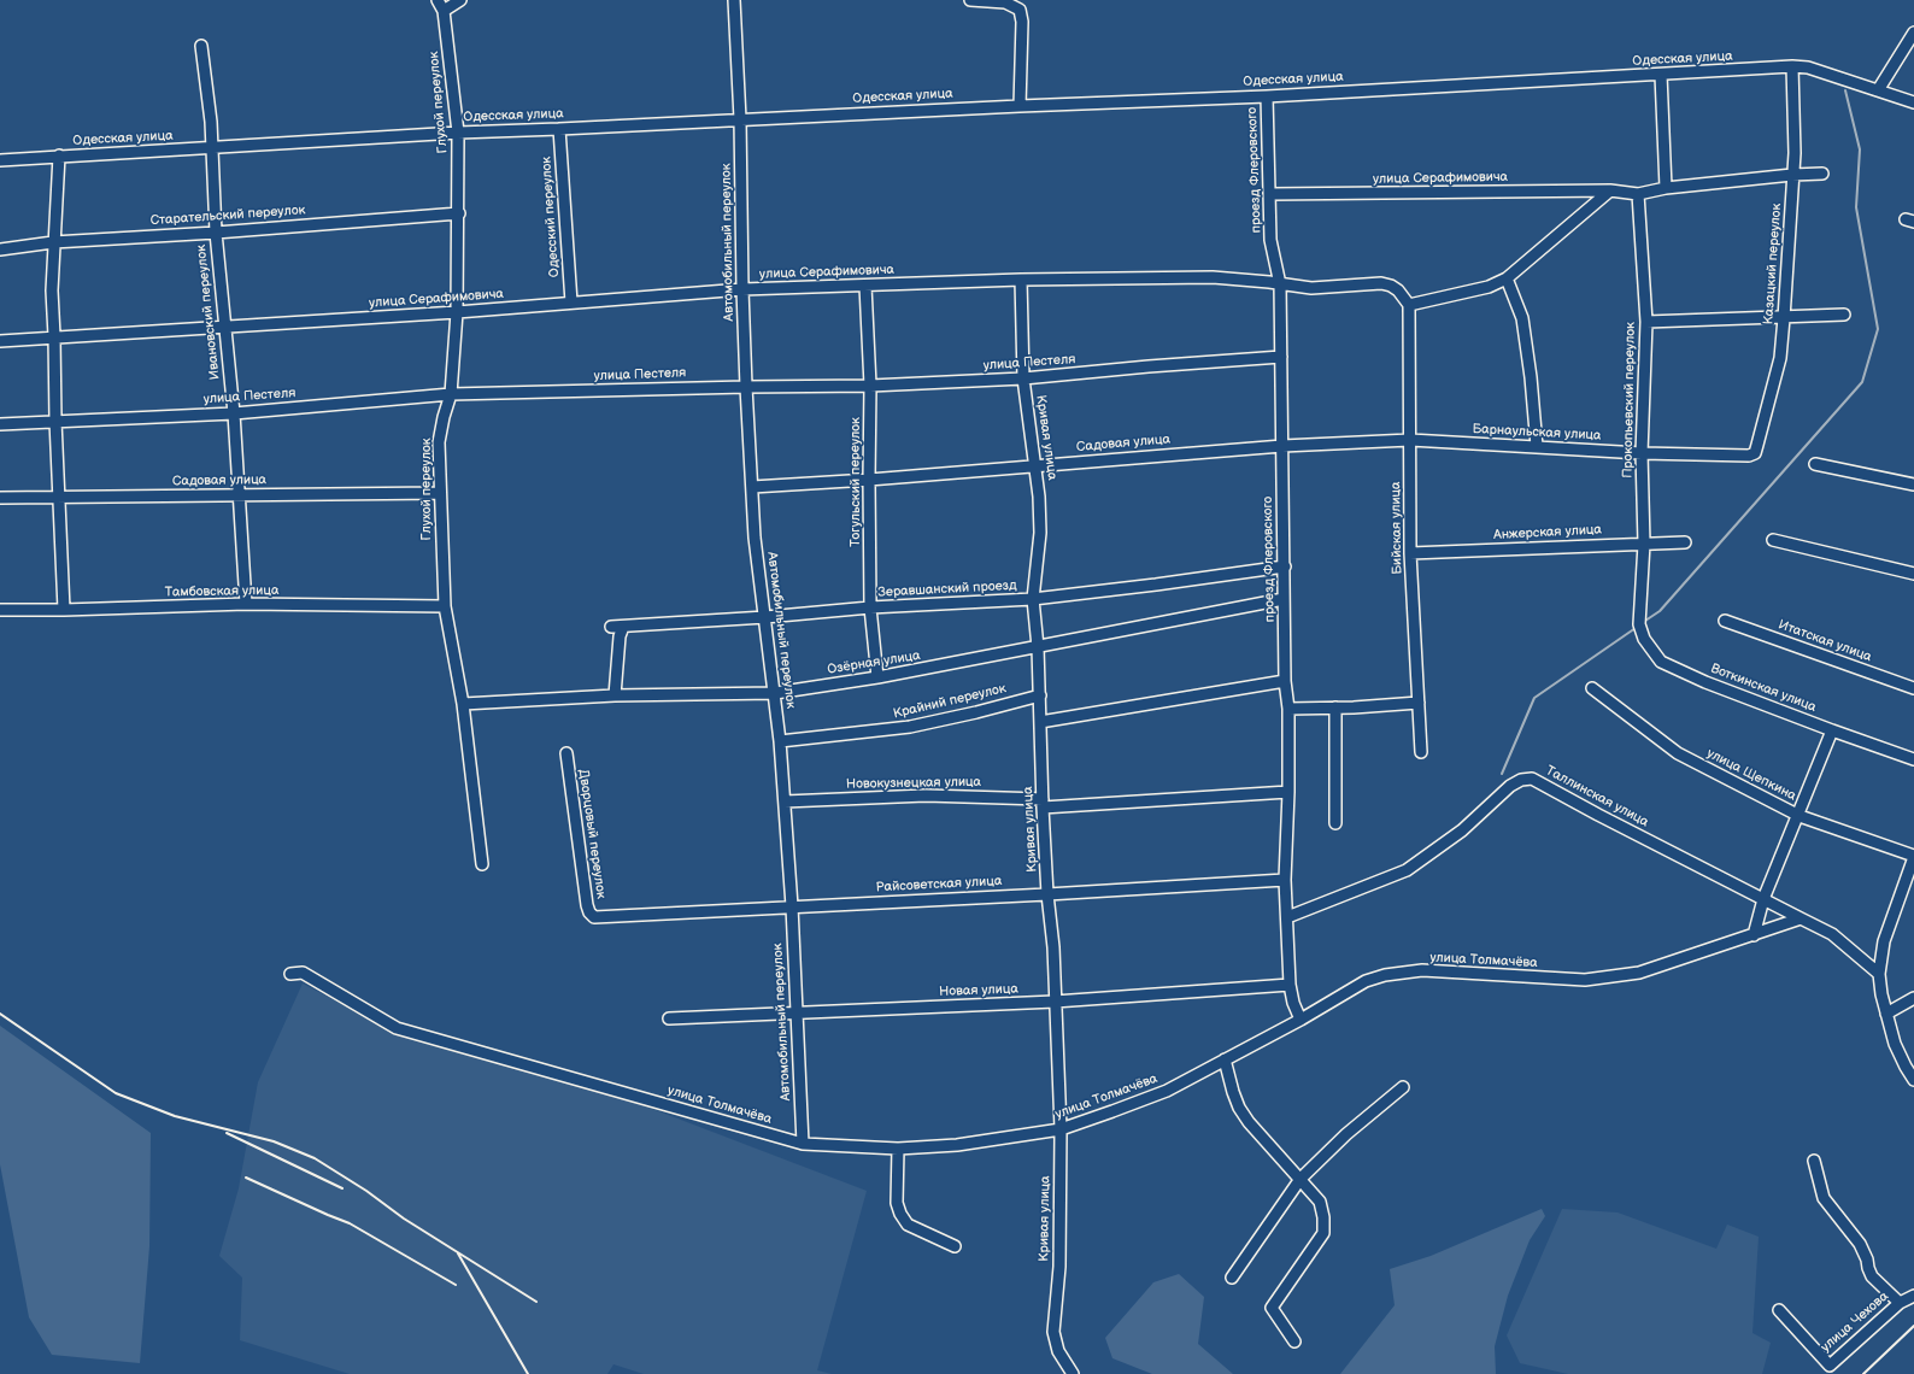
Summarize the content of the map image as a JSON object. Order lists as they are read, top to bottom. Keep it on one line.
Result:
{"streets":{"street":["Одесская улица","Глухой переулок","проезд Флеровского","улица Серафимовича","Старательский переулок","Одесский переулок","Автомобильный переулок","Казацкий переулок","Ивановский переулок","улица Пестеля","Прокопьевский переулок","Барнаульская улица","Кривая улица","Садовая улица","Тогульский переулок","Бийская улица","Анжерская улица","Зеравшанский проезд","Тамбовская улица","Итатская улица","Озёрная улица","Воткинская улица","Крайний переулок","улица Щепкина","Новокузнецкая улица","Таллинская улица","Дворцовый переулок","Райсоветская улица","улица Толмачёва","Новая улица","улица Чехова"]},"crossings":[["Одесская улица","Глухой переулок"],["Одесская улица","проезд Флеровского"],["Одесская улица","Одесский переулок"],["Одесская улица","Автомобильный переулок"],["Одесская улица","Казацкий переулок"],["Одесская улица","Ивановский переулок"],["Глухой переулок","улица Серафимовича"],["Глухой переулок","Старательский переулок"],["Глухой переулок","улица Пестеля"],["Глухой переулок","Садовая улица"],["Глухой переулок","Тамбовская улица"],["Глухой переулок","Озёрная улица"],["проезд Флеровского","улица Серафимовича"],["проезд Флеровского","улица Пестеля"],["проезд Флеровского","Садовая улица"],["проезд Флеровского","Зеравшанский проезд"],["проезд Флеровского","Озёрная улица"],["проезд Флеровского","Новокузнецкая улица"],["проезд Флеровского","Таллинская улица"],["проезд Флеровского","Райсоветская улица"],["проезд Флеровского","улица Толмачёва"],["проезд Флеровского","Новая улица"],["улица Серафимовича","Одесский переулок"],["улица Серафимовича","Автомобильный переулок"],["улица Серафимовича","Казацкий переулок"],["улица Серафимовича","Ивановский переулок"],["улица Серафимовича","Прокопьевский переулок"],["улица Серафимовича","Кривая улица"],["улица Серафимовича","Тогульский переулок"],["улица Серафимовича","Бийская улица"],["Старательский переулок","Ивановский переулок"],["Автомобильный переулок","улица Пестеля"],["Автомобильный переулок","Садовая улица"],["Автомобильный переулок","Зеравшанский проезд"],["Автомобильный переулок","Озёрная улица"],["Автомобильный переулок","Крайний переулок"],["Автомобильный переулок","Новокузнецкая улица"],["Автомобильный переулок","Райсоветская улица"],["Автомобильный переулок","улица Толмачёва"],["Автомобильный переулок","Новая улица"],["Казацкий переулок","Барнаульская улица"],["Ивановский переулок","улица Пестеля"],["Ивановский переулок","Садовая улица"],["Ивановский переулок","Тамбовская улица"],["улица Пестеля","Кривая улица"],["улица Пестеля","Тогульский переулок"],["Прокопьевский переулок","Барнаульская улица"],["Прокопьевский переулок","Анжерская улица"],["Прокопьевский переулок","Воткинская улица"],["Барнаульская улица","Садовая улица"],["Барнаульская улица","Бийская улица"],["Кривая улица","Садовая улица"],["Кривая улица","Зеравшанский проезд"],["Кривая улица","Озёрная улица"],["Кривая улица","Крайний переулок"],["Кривая улица","Новокузнецкая улица"],["Кривая улица","Райсоветская улица"],["Кривая улица","улица Толмачёва"],["Кривая улица","Новая улица"],["Садовая улица","Тогульский переулок"],["Садовая улица","Бийская улица"],["Тогульский переулок","Зеравшанский проезд"],["Тогульский переулок","Озёрная улица"],["Бийская улица","Анжерская улица"],["Таллинская улица","улица Толмачёва"],["Дворцовый переулок","Райсоветская улица"]]}
